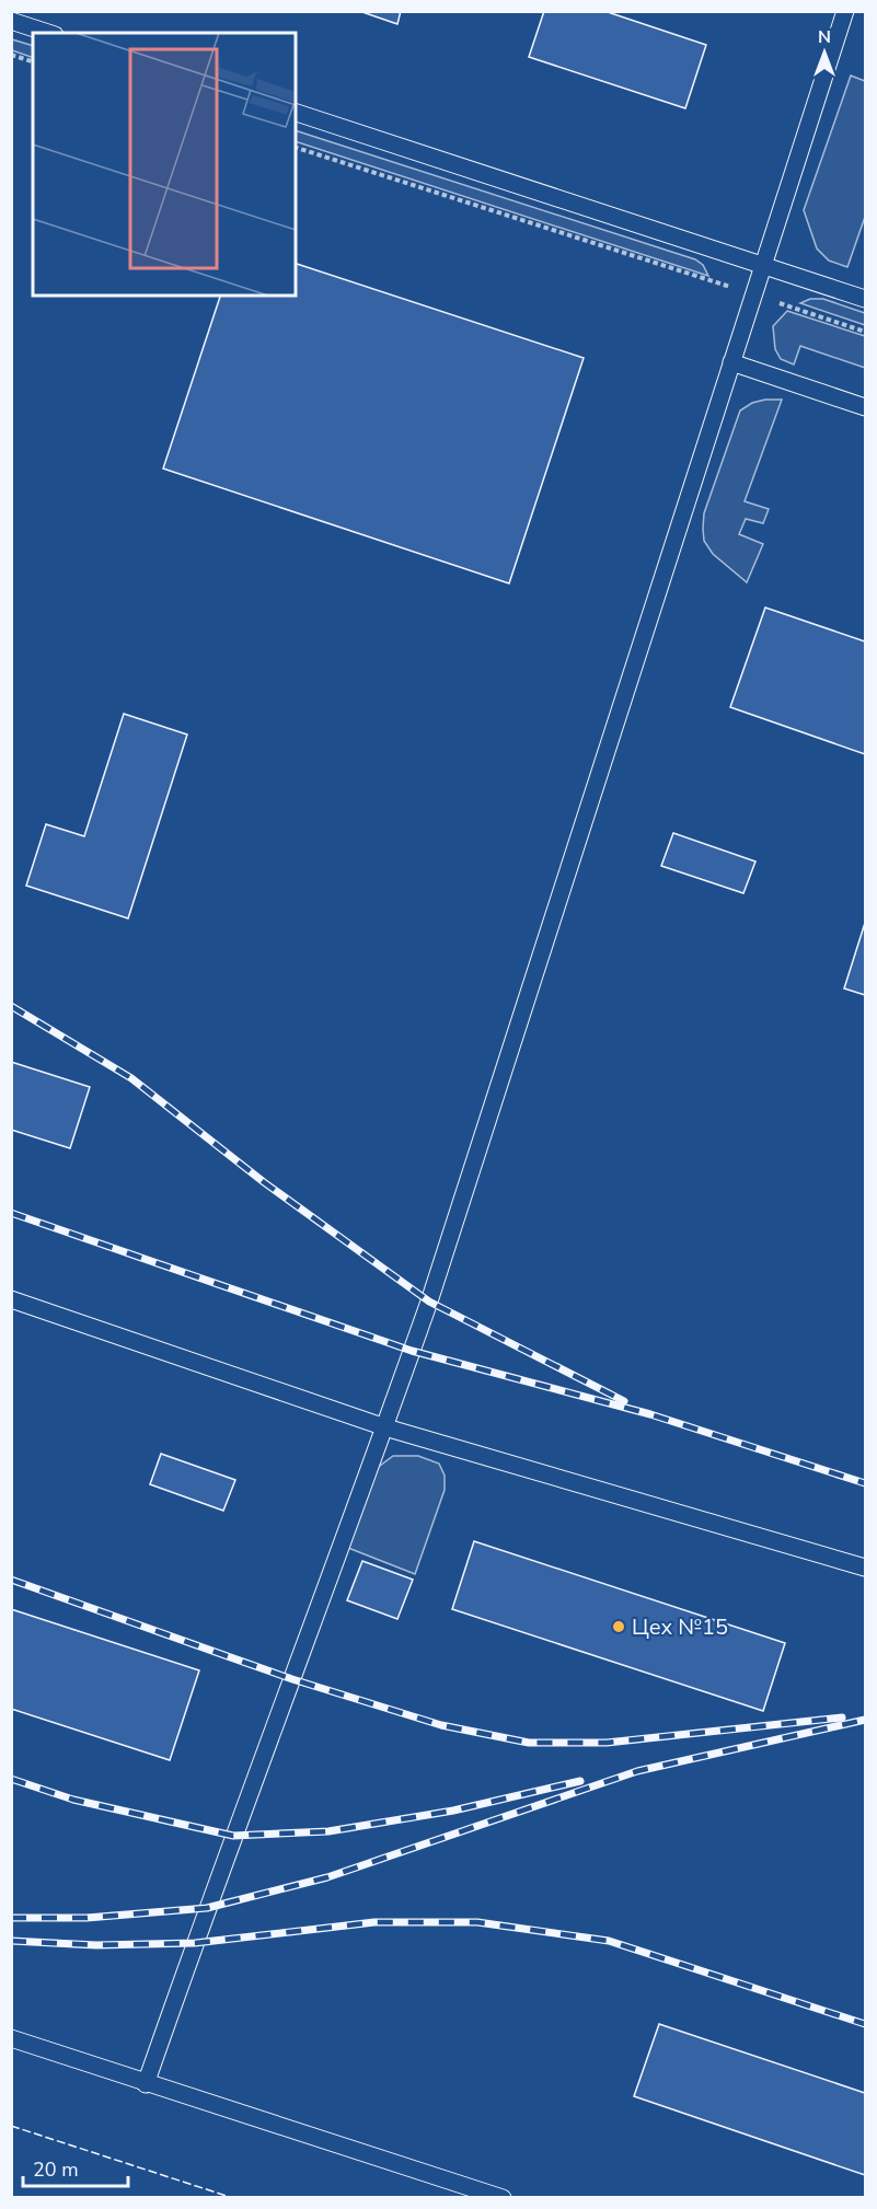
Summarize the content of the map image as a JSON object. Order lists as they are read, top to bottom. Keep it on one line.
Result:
{"places":["Цех №15"],"scale_bar":"20 m","north":"top"}
